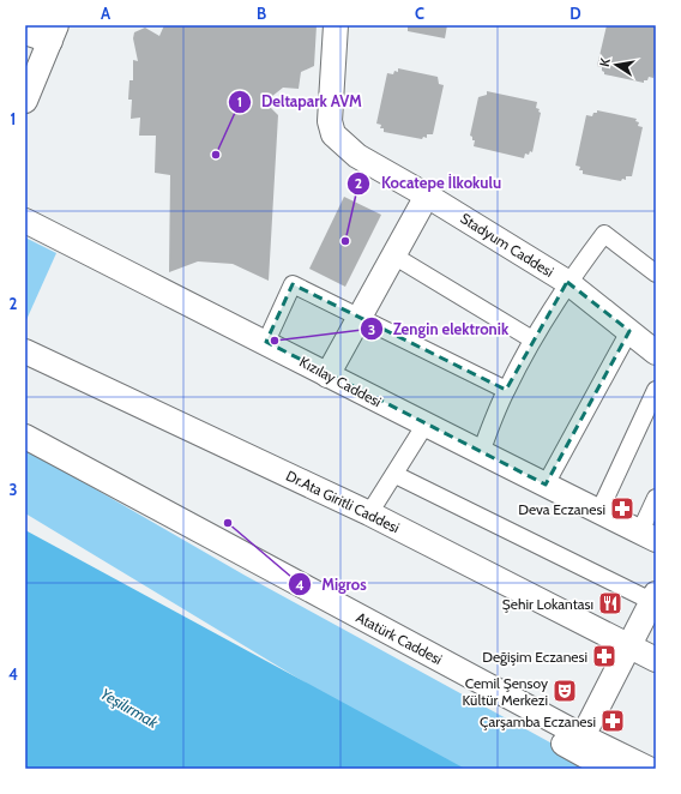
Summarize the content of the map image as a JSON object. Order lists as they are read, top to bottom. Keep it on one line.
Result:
{"streets":{"street":["Stadyum Caddesi","Kızılay Caddesi","Dr.Ata Giritli Caddesi","Atatürk Caddesi"]},"water":["Yeşilırmak"],"places":{"other":["Deltapark AVM","Kocatepe İlkokulu","Zengin elektronik","Migros"],"pharmacy":["Deva Eczanesi","Değişim Eczanesi","Çarşamba Eczanesi"],"restaurant":["Şehir Lokantası"],"theatre":["Cemil Şensoy Kültür Merkezi"]},"north":"left","grid":{"columns":["A","B","C","D"],"rows":["1","2","3","4"]}}
